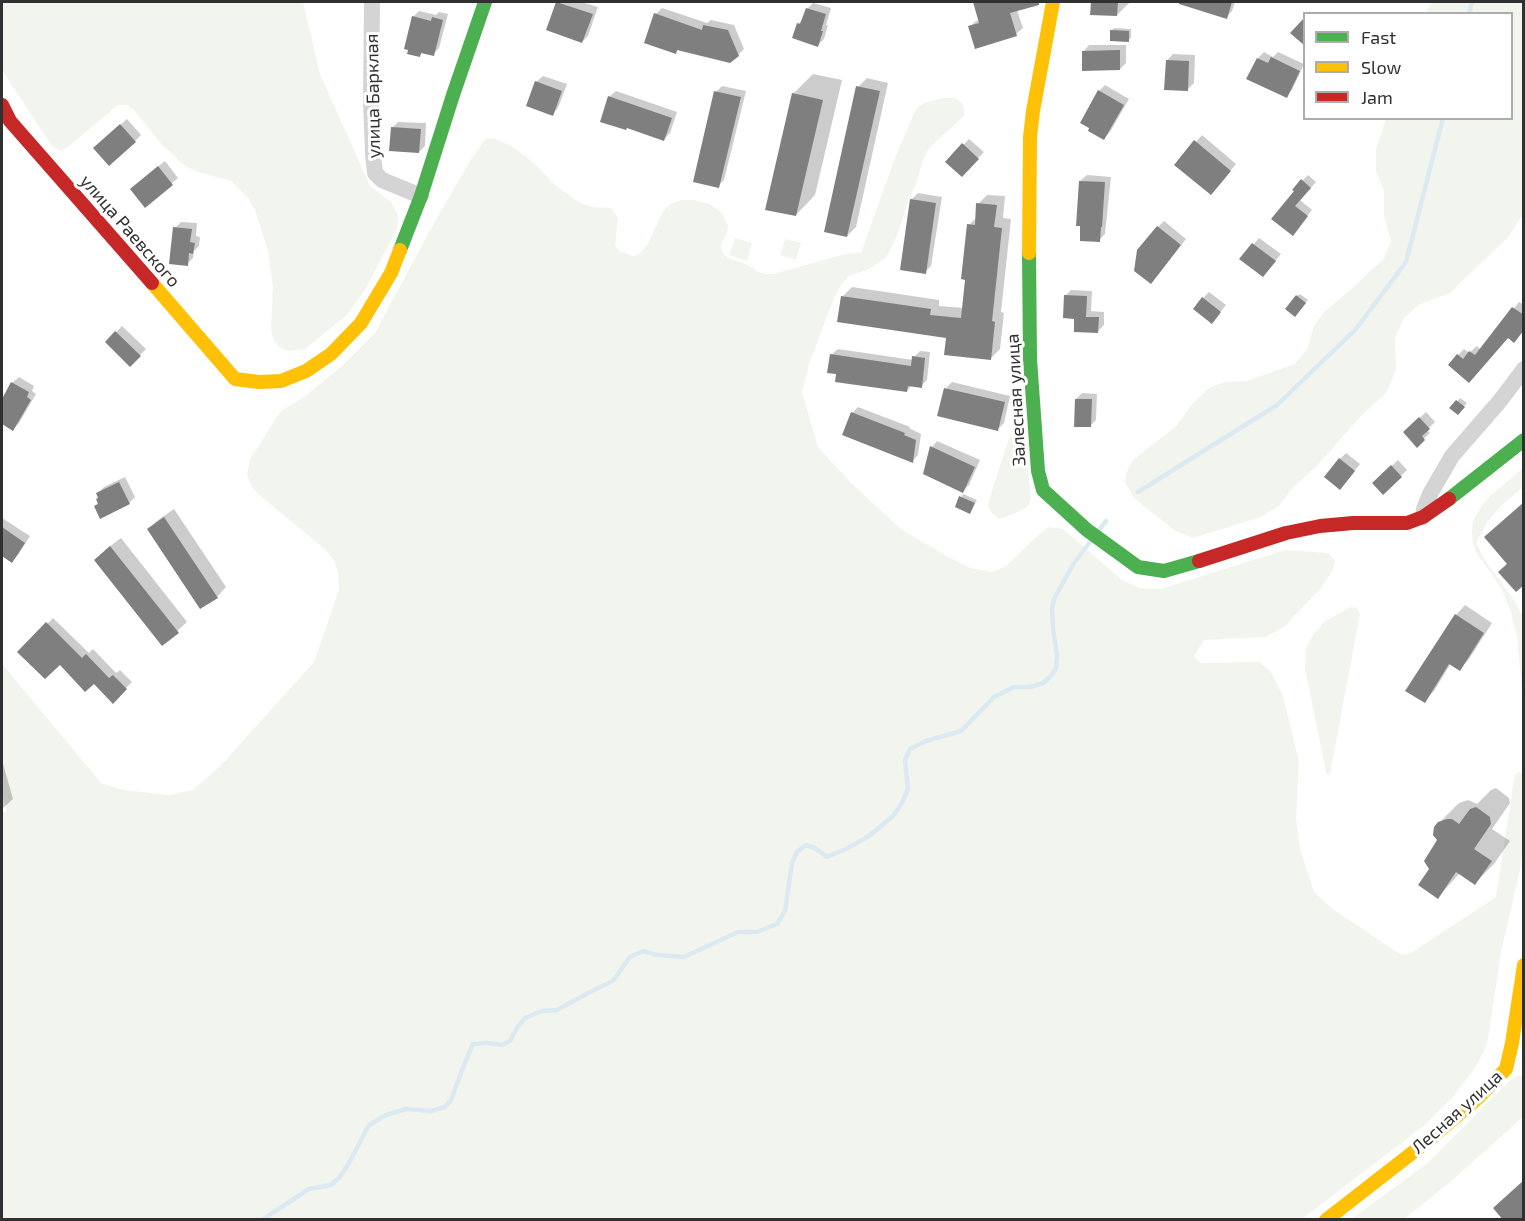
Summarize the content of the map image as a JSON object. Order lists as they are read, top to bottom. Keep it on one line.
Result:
{"streets":{"street":["улица Барклая","улица Раевского","Залесная улица","Лесная улица"]},"crossings":[["улица Барклая","улица Раевского"]],"legend":["Fast","Slow","Jam"]}
